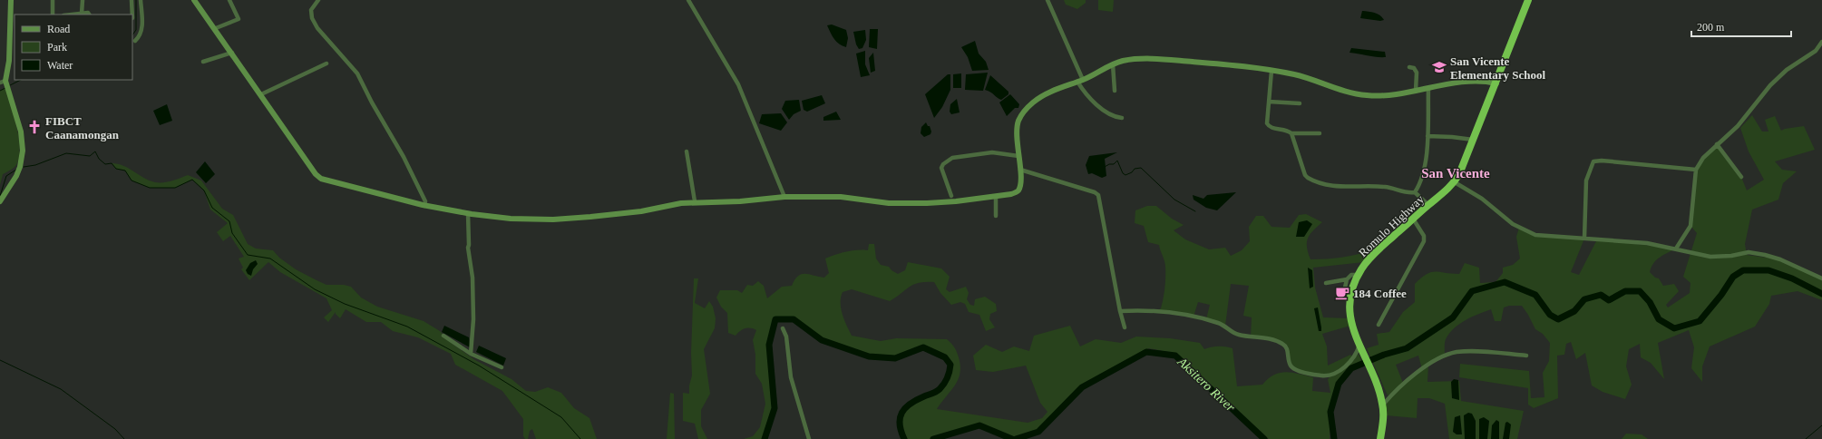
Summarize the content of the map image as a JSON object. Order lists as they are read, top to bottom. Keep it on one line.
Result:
{"streets":{"highway":["Romulo Highway"]},"districts":["San Vicente"],"water":["Aksitero River"],"places":{"school or university":["San Vicente Elementary School"],"church":["FIBCT Caanamongan"],"cafe":["184 Coffee"]},"legend":["Road","Park","Water"],"scale_bar":"200 m"}
